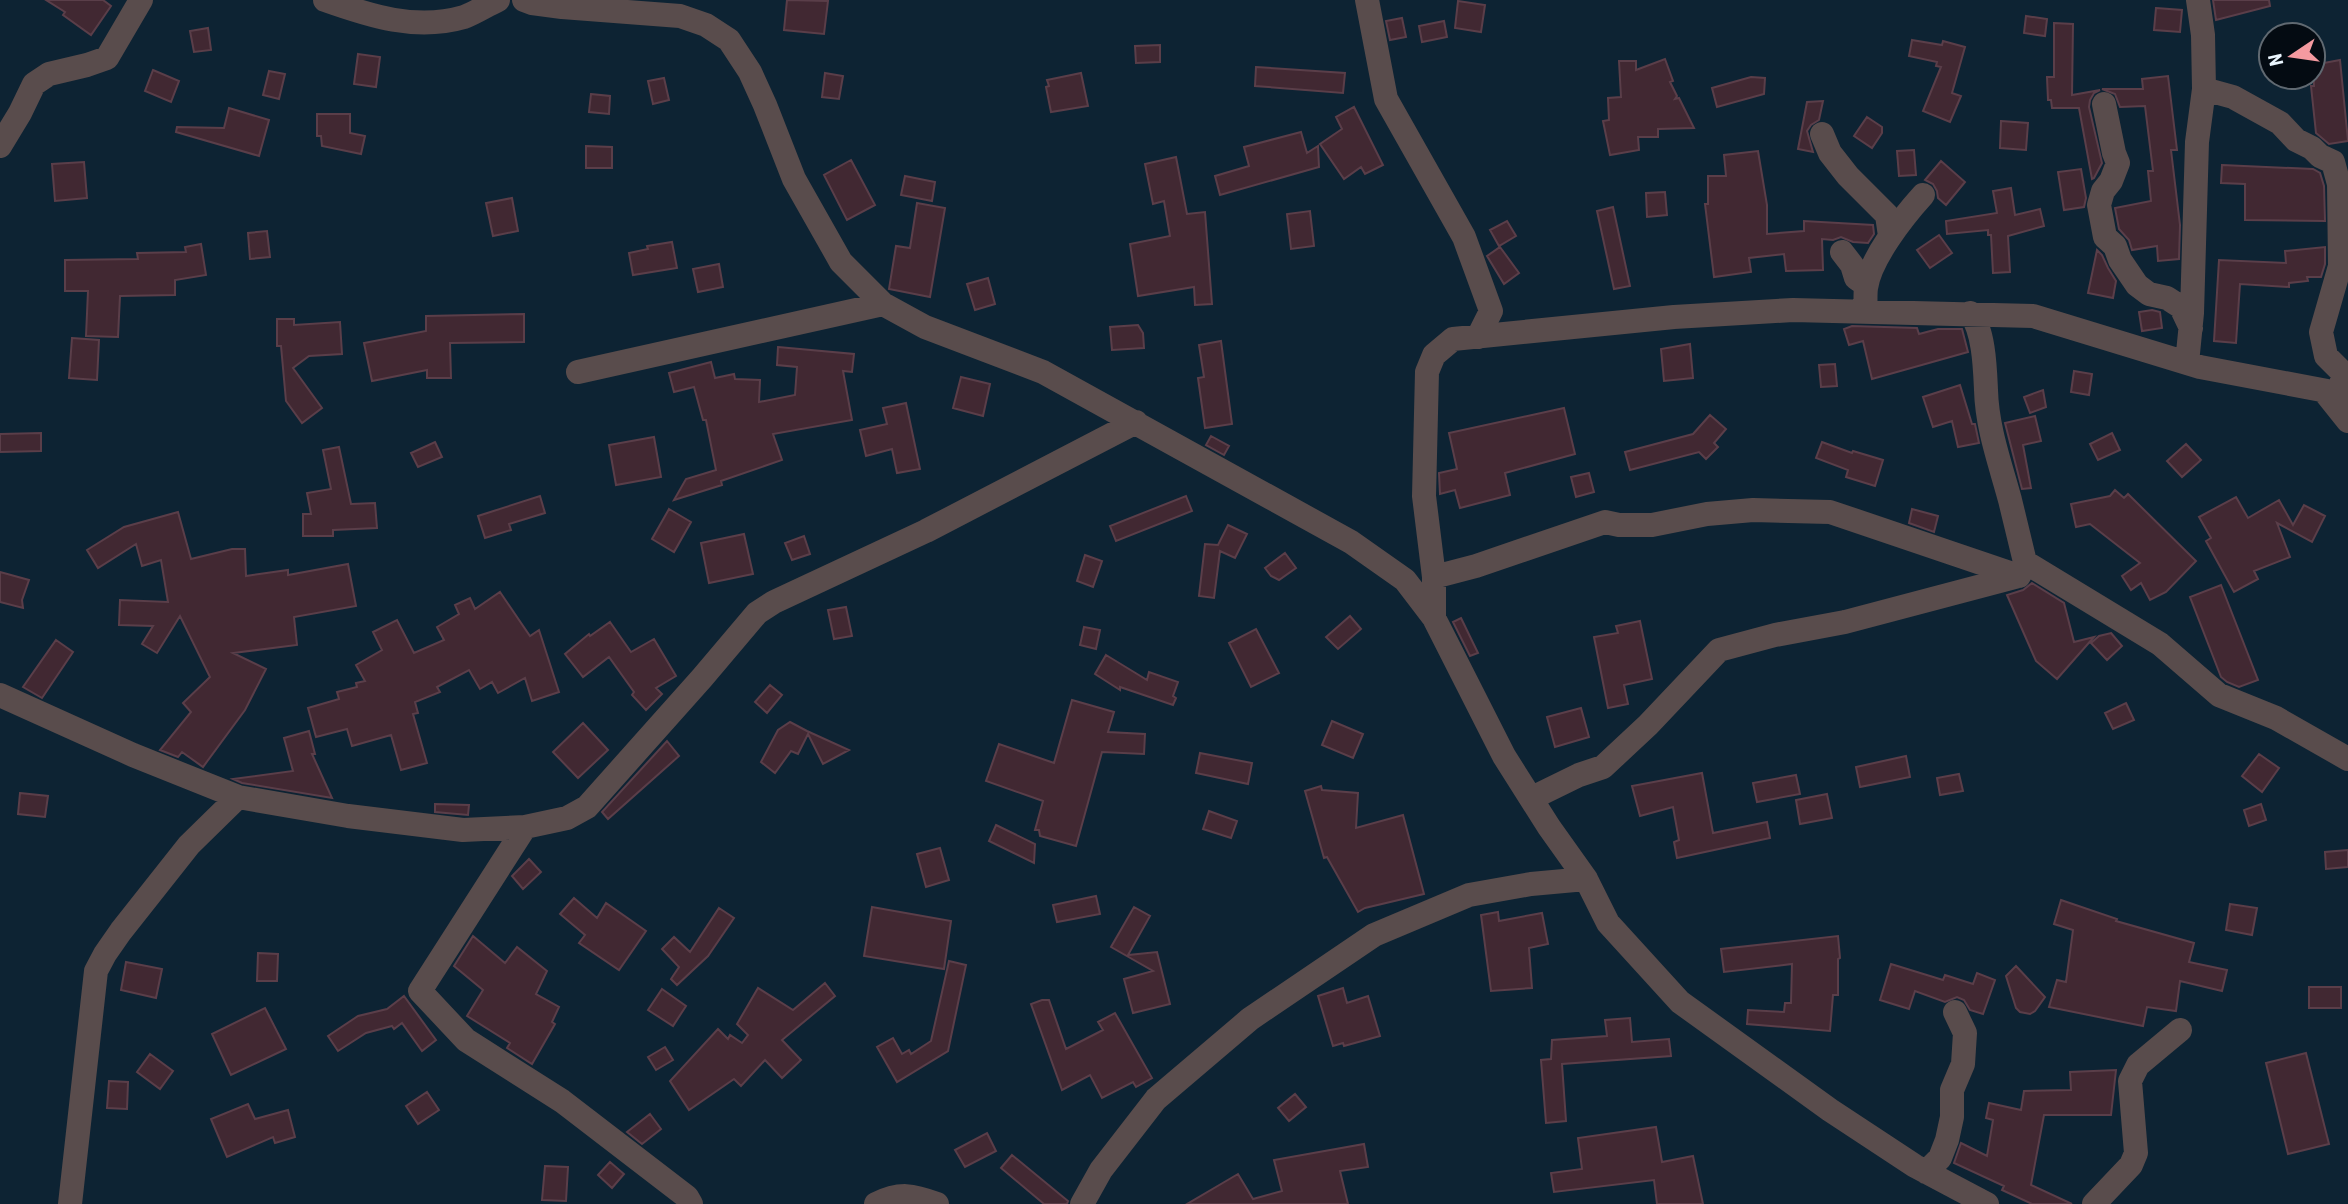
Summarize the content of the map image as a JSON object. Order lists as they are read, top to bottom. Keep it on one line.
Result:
{"north":"left"}
